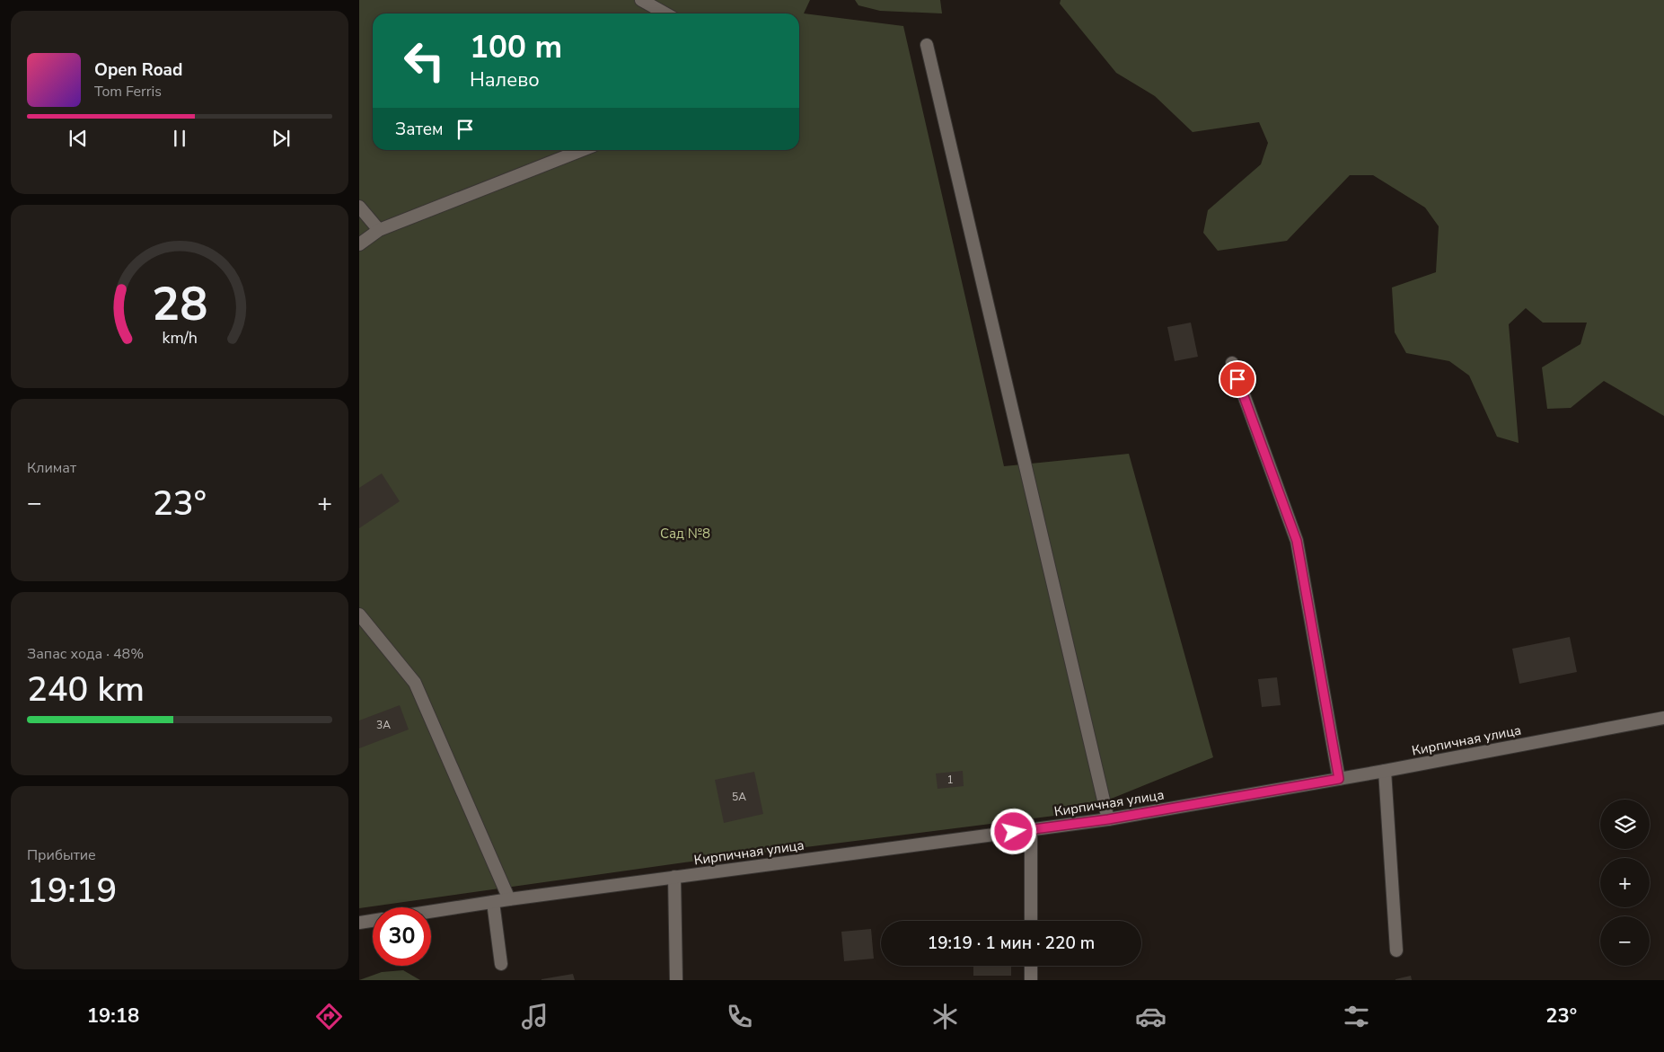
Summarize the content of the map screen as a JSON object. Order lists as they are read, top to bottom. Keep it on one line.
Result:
{"streets":{"street":["Кирпичная улица"]},"parks":["Сад №8"],"house_numbers":["3А","1","5А"],"page":{"turn":["100 m","Налево"],"song":["Open Road","Tom Ferris"],"then":"Затем","tile":["Климат",["Запас хода · 48%","240 km"],["Прибытие","19:19"]],"heat":["−","23°","+"],"map_buttons":["+","−"],"limit":"30","trip":"19:19 · 1 мин · 220 m","tabs":["19:18","23°"],"gauge":["28","km/h"]}}
